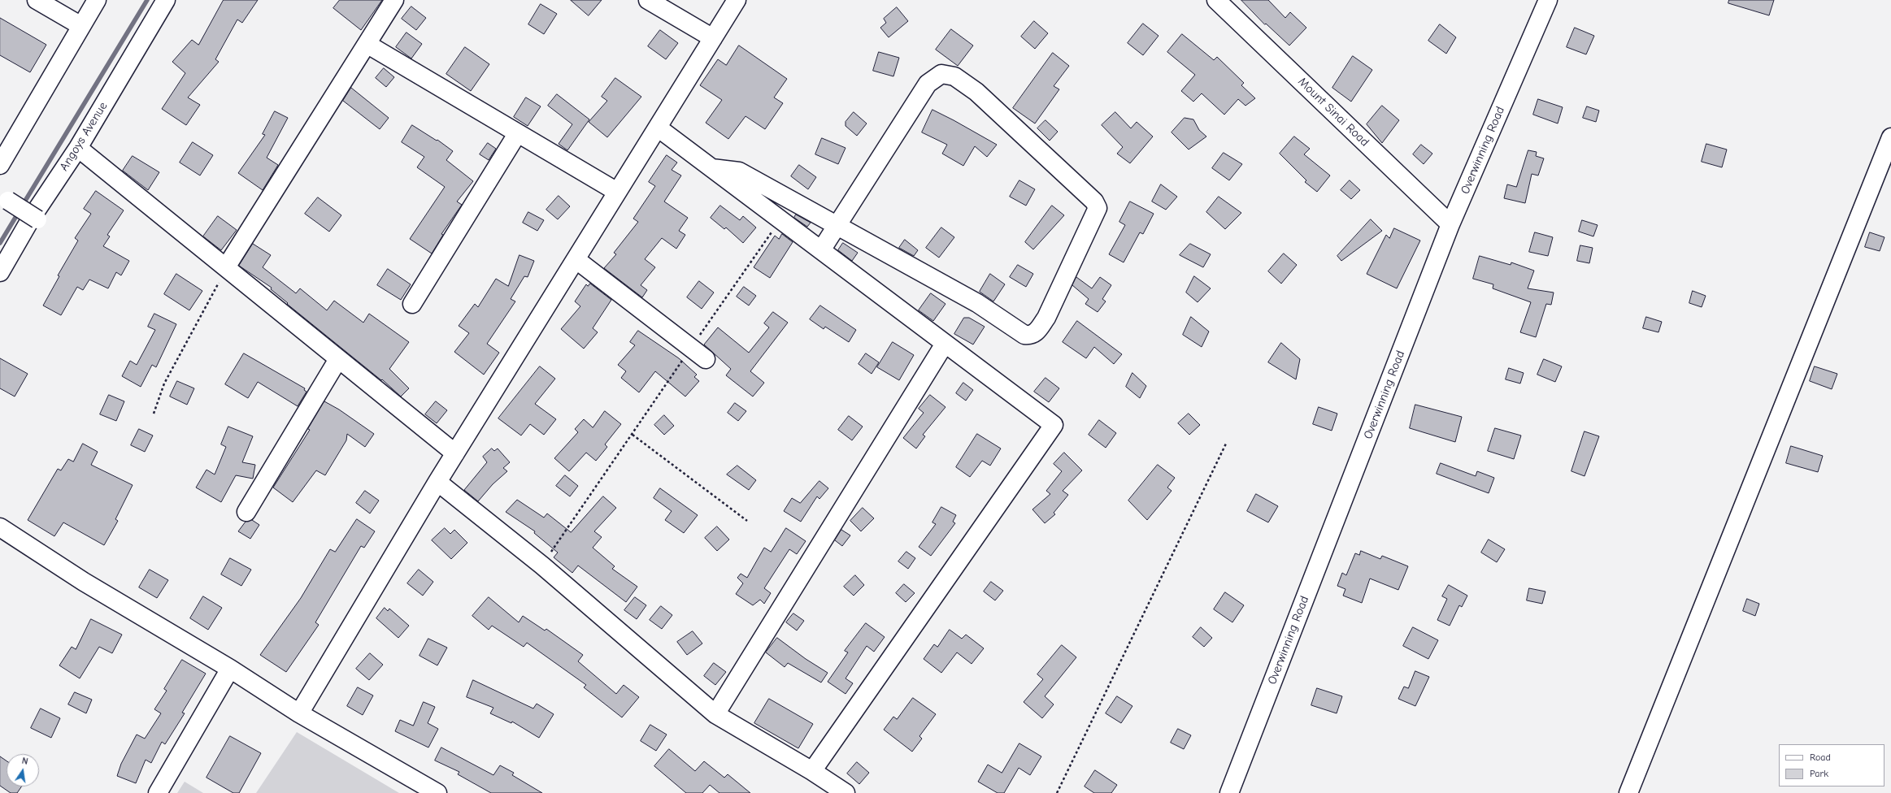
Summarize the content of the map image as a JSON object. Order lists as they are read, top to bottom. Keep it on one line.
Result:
{"streets":{"street":["Mount Sinai Road","Angoys Avenue","Overwinning Road"]},"crossings":[["Mount Sinai Road","Overwinning Road"]],"legend":["Road","Park"],"north":"top"}
